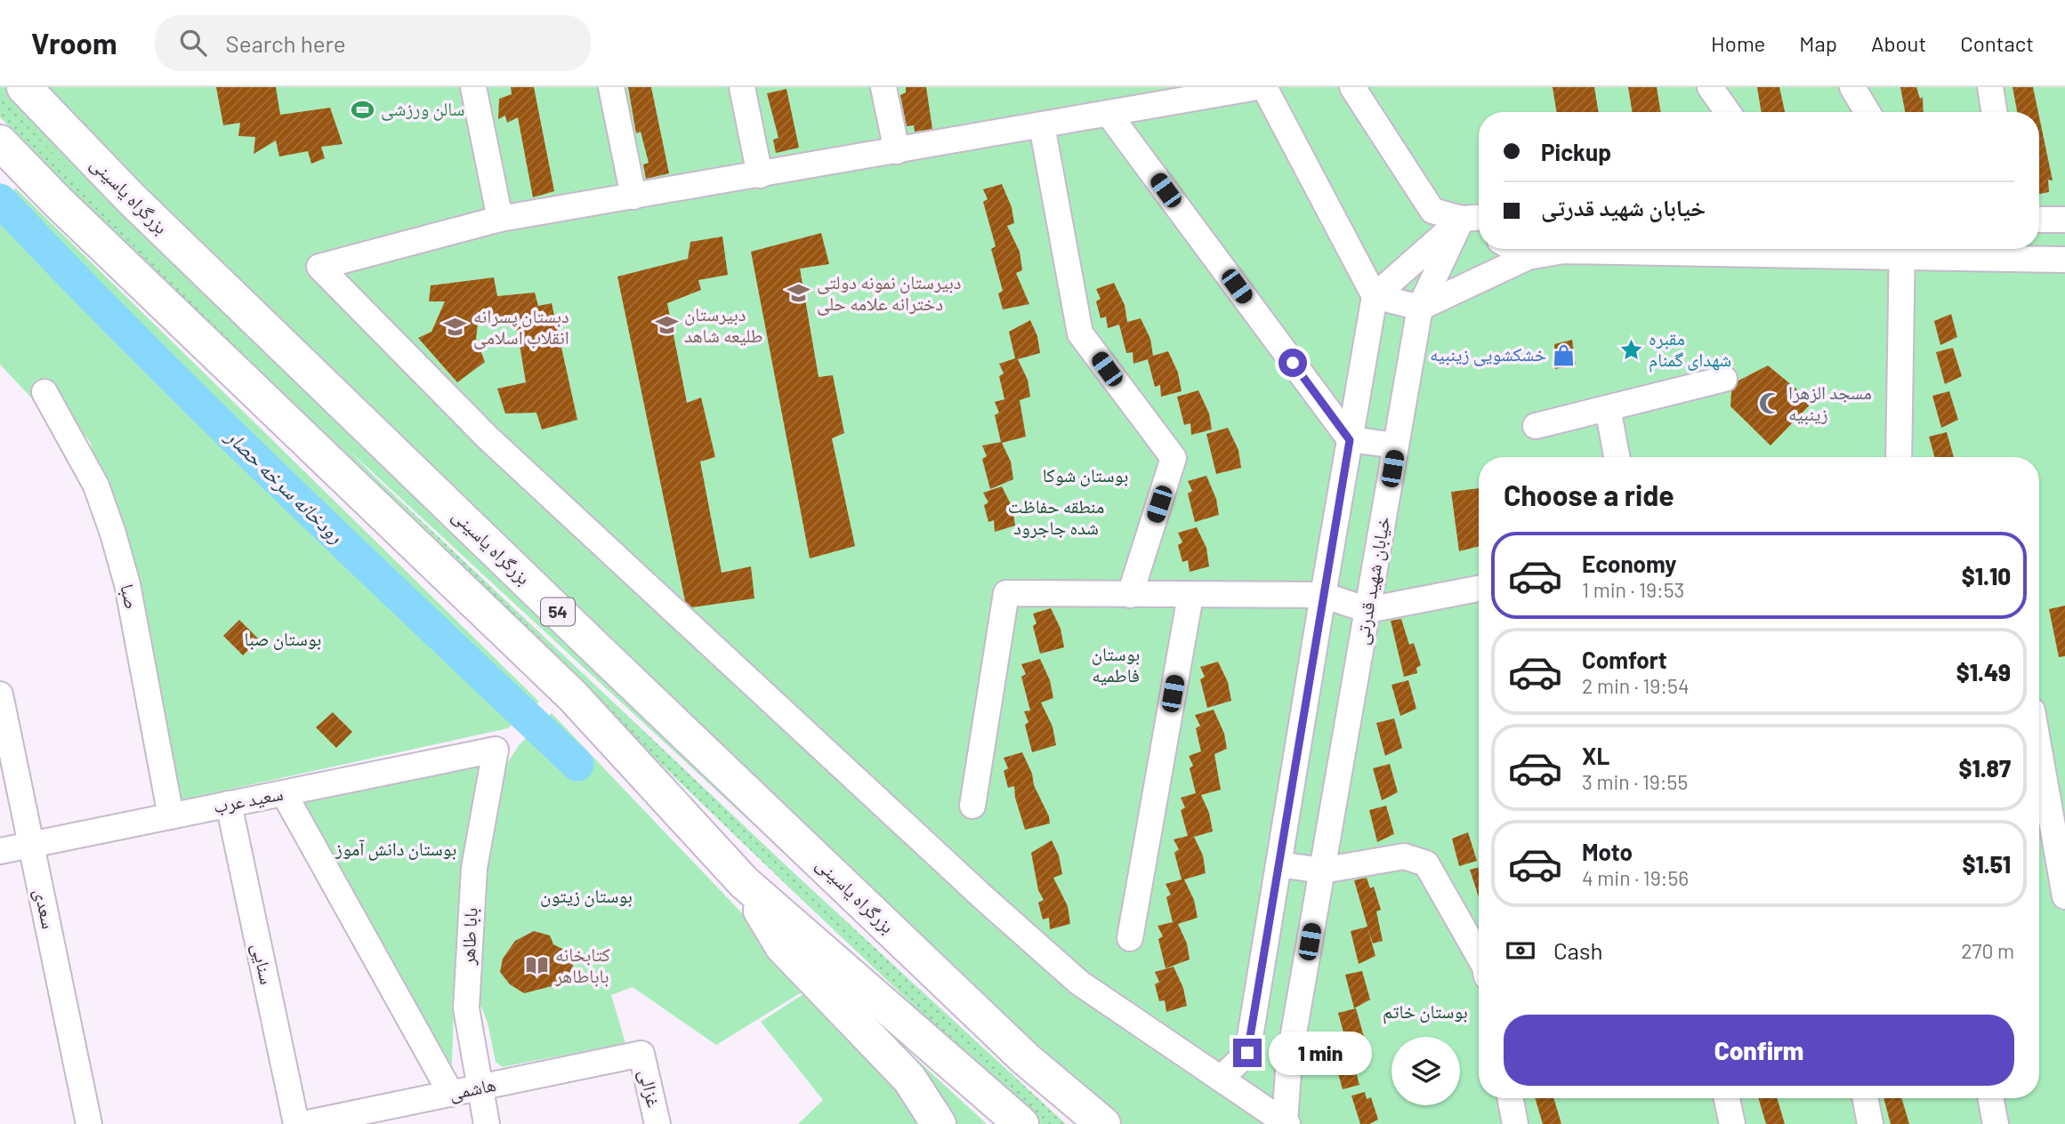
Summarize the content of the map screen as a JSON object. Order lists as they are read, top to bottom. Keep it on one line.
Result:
{"streets":{"highway":["بزرگراه یاسینی","54"],"street":["خیابان شهید قدرتی","صبا","سعید عرب","سعدی","بابا طاهر","سنایی","غزالی","هاشمی"]},"crossings":[["صبا","سعید عرب"],["سعید عرب","سعدی"],["سعید عرب","بابا طاهر"],["سعید عرب","سنایی"],["بابا طاهر","هاشمی"],["غزالی","هاشمی"]],"water":["رودخانه سرخه حصار"],"parks":["بوستان شوکا","منطقه حفاظت شده جاجرود","بوستان صبا","بوستان فاطمیه","بوستان دانش آموز","بوستان زیتون","بوستان خاتم"],"places":{"sports":["سالن ورزشی"],"school or university":["دبیرستان نمونه دولتی دخترانه علامه حلی","دبیرستان طلیعه شاهد","دبستان پسرانه انقلاب اسلامی"],"place":["مقبره شهدای گمنام"],"shop":["خشکشویی زینبیه"],"mosque":["مسجد الزهرا زینبیه"],"library":["کتابخانه باباطاهر"]},"page":{"header":"Vroom","search":"Search here","nav":["Home","Map","About","Contact"],"banner":["Pickup","خیابان شهید قدرتی"],"heading":"Choose a ride","list":[{"name":"Economy","note":"1 min · 19:53","value":"$1.10"},{"name":"Comfort","note":"2 min · 19:54","value":"$1.49"},{"name":"XL","note":"3 min · 19:55","value":"$1.87"},{"name":"Moto","note":"4 min · 19:56","value":"$1.51"}],"pay":["Cash","270 m"],"buttons":"Confirm","bubble":"1 min"}}
